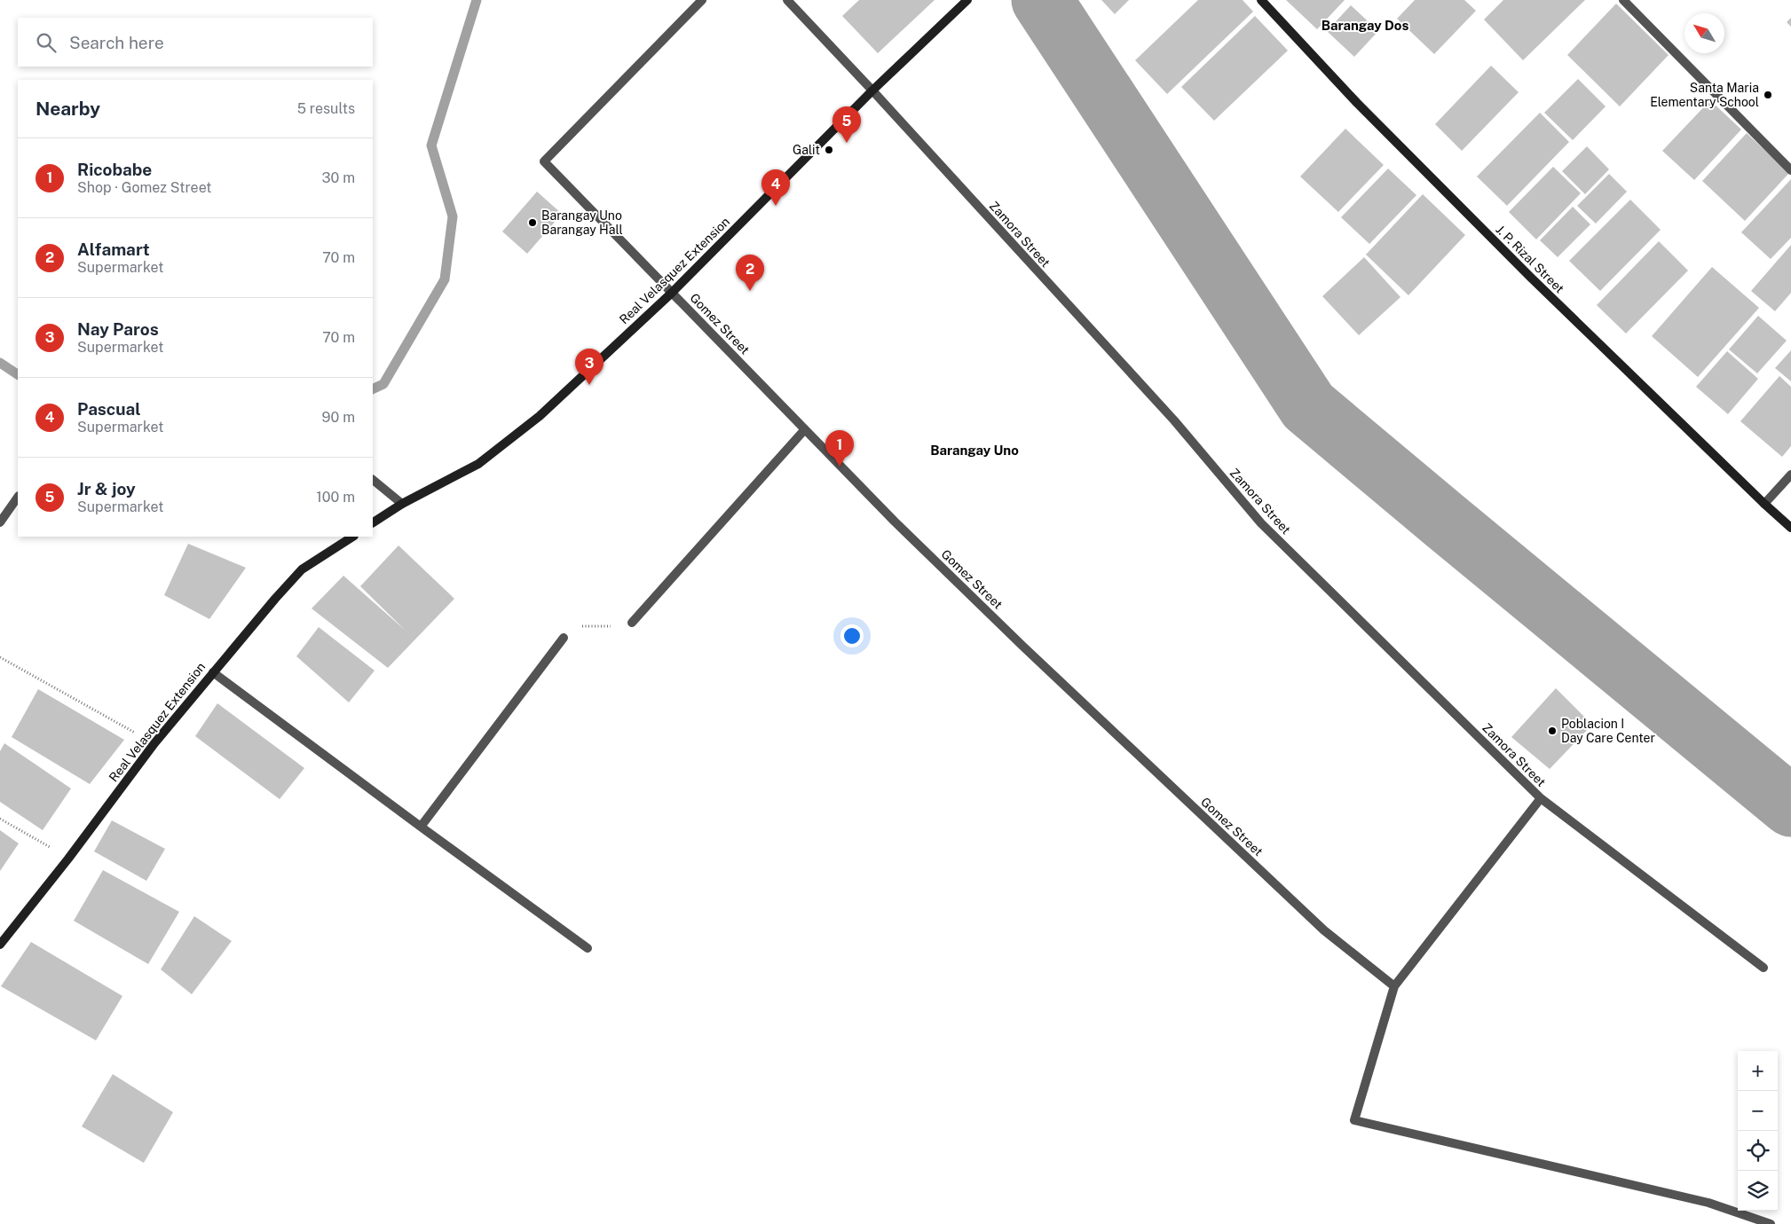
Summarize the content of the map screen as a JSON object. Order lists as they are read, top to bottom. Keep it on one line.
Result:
{"streets":{"street":["Zamora Street","J. P. Rizal Street","Real Velasquez Extension","Gomez Street"]},"crossings":[["Zamora Street","Real Velasquez Extension"],["Real Velasquez Extension","Gomez Street"]],"districts":["Barangay Dos","Barangay Uno"],"places":["Santa Maria Elementary School","Galit","Barangay Uno Barangay Hall","Poblacion I Day Care Center"],"north":"top left","page":{"search":"Search here","heading":["Nearby","5 results"],"pins":["5","4","2","3","1"],"list":[{"mark":"1","name":"Ricobabe","note":"Shop · Gomez Street","value":"30 m"},{"mark":"2","name":"Alfamart","note":"Supermarket","value":"70 m"},{"mark":"3","name":"Nay Paros","note":"Supermarket","value":"70 m"},{"mark":"4","name":"Pascual","note":"Supermarket","value":"90 m"},{"mark":"5","name":"Jr & joy","note":"Supermarket","value":"100 m"}],"map_buttons":["+","−"]}}
